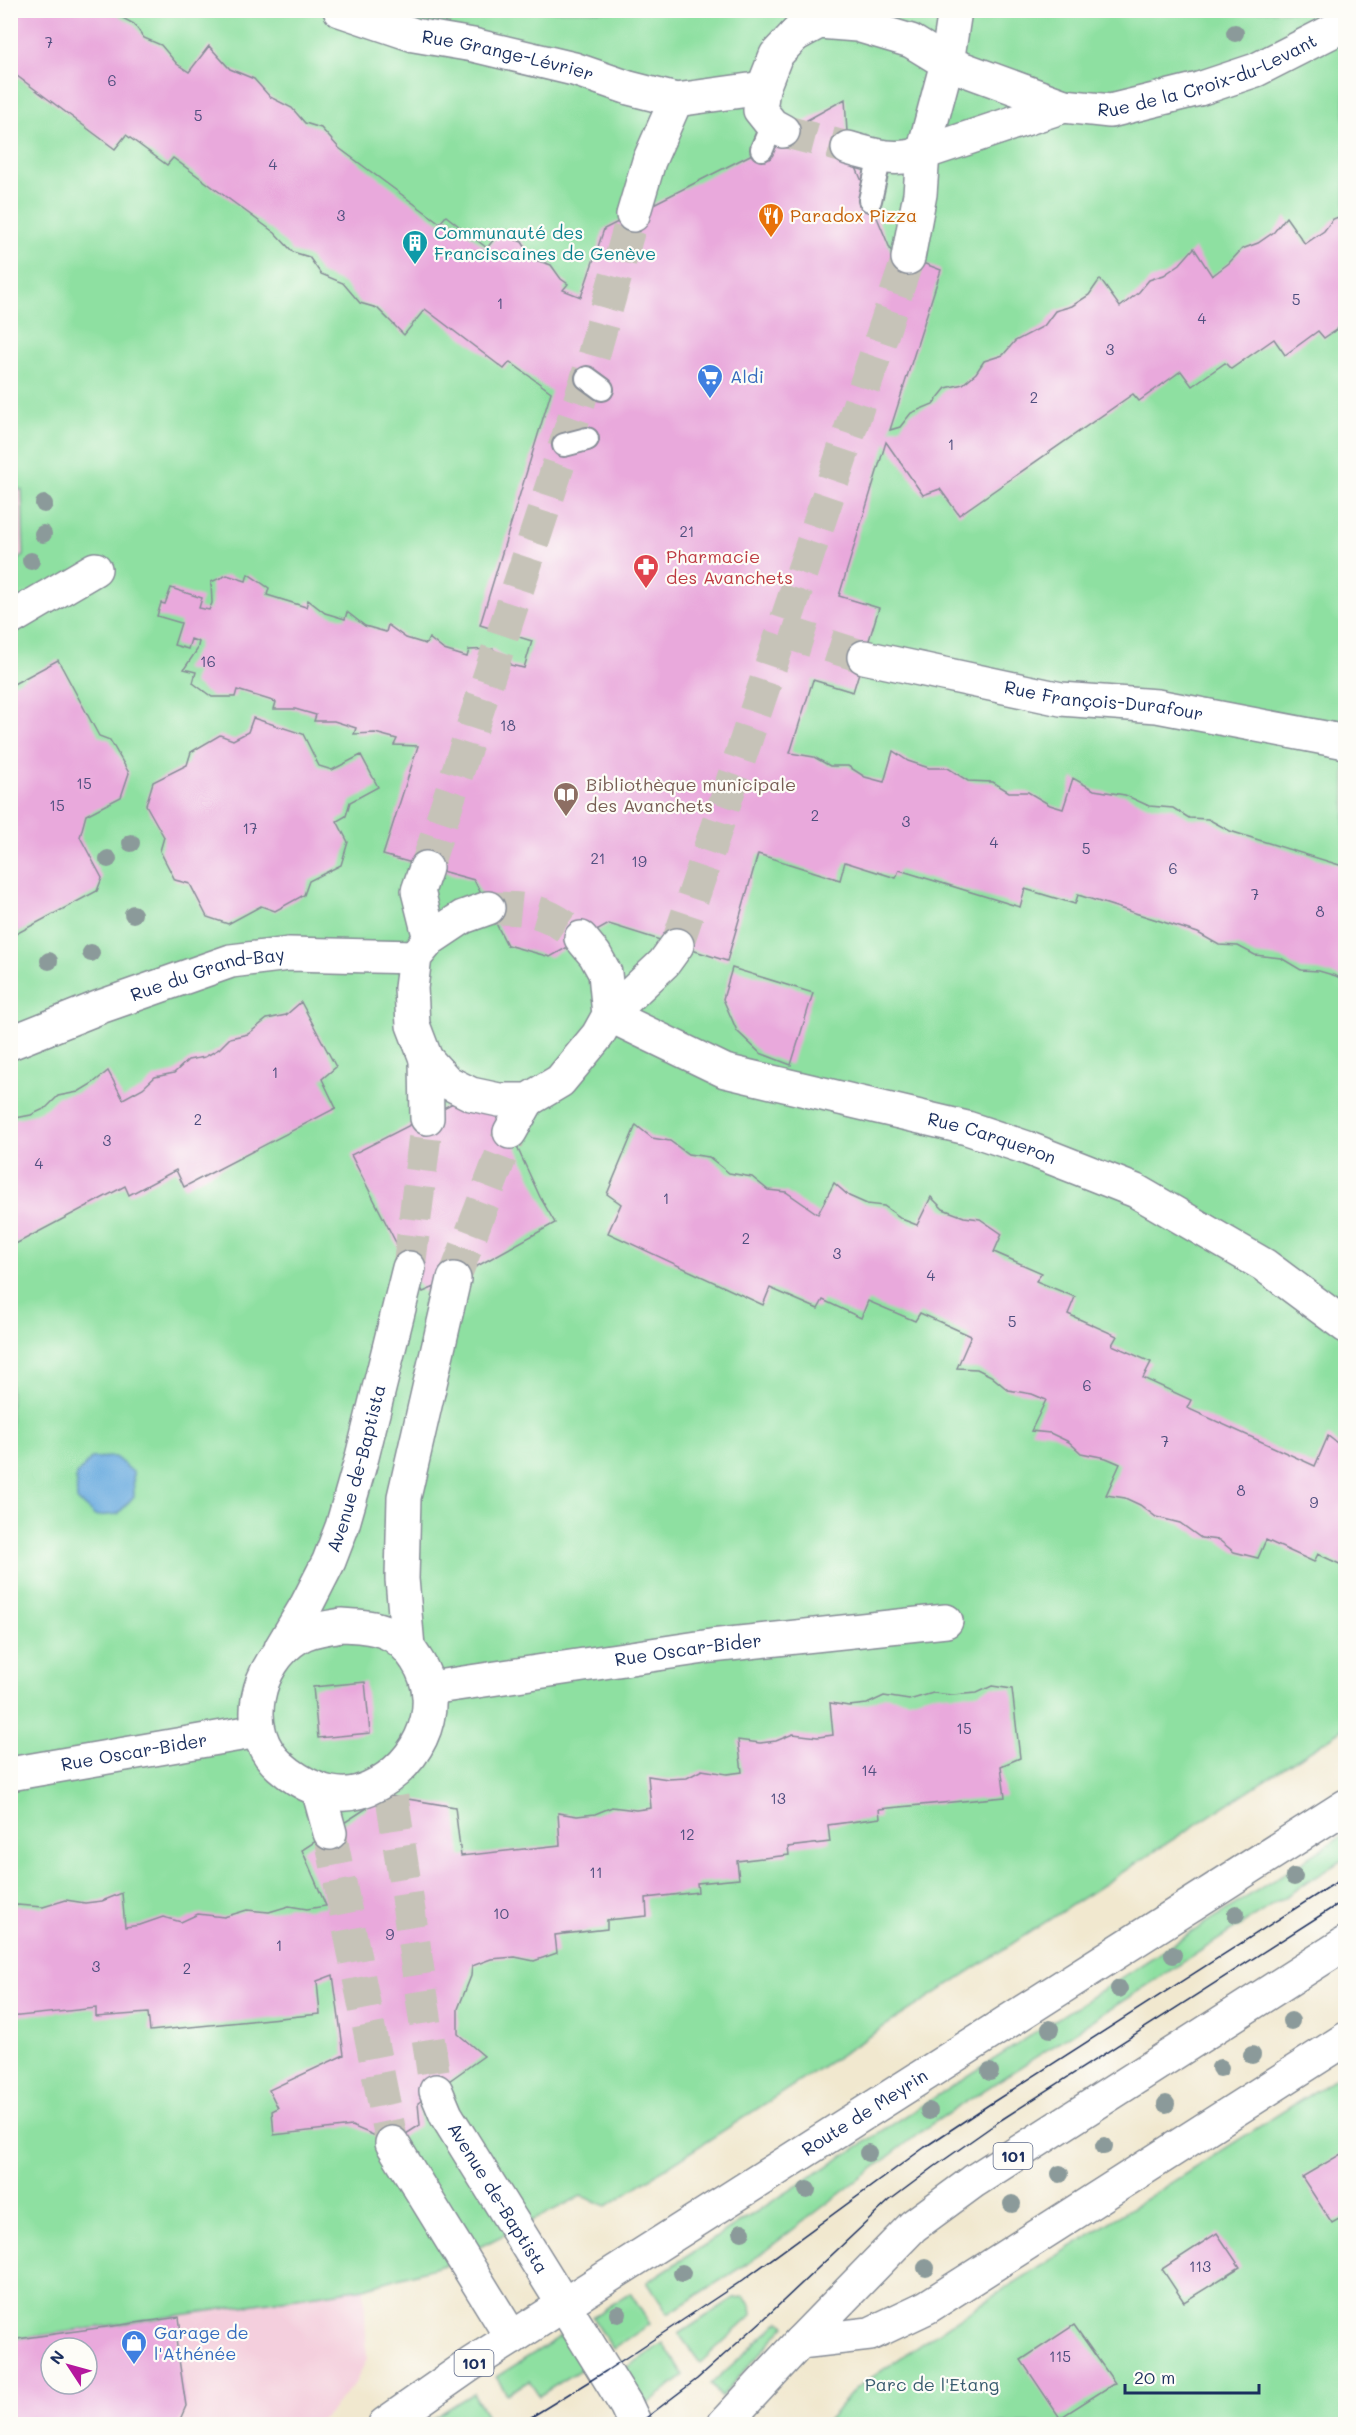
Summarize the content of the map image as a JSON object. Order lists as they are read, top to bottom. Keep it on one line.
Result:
{"streets":{"street":["Rue Grange-Lévrier","Rue de la Croix-du-Levant","Rue François-Durafour","Rue du Grand-Bay","Rue Carqueron","Avenue de-Baptista","Rue Oscar-Bider","Route de Meyrin","101"]},"crossings":[["Avenue de-Baptista","Rue Oscar-Bider"],["Avenue de-Baptista","Route de Meyrin"]],"parks":["Parc de l'Etang"],"places":{"restaurant":["Paradox Pizza"],"building":["Communauté des Franciscaines de Genève"],"supermarket":["Aldi"],"pharmacy":["Pharmacie des Avanchets"],"library":["Bibliothèque municipale des Avanchets"],"shop":["Garage de l'Athénée"]},"house_numbers":["7","6","5","4","3","5","1","4","3","2","1","21","16","18","15","15","2","3","17","4","5","21","19","6","7","8","1","2","3","4","1","2","3","4","5","6","7","8","9","15","14","13","12","11","10","9","1","3","2","113","115"],"scale_bar":"20 m","north":"top left"}
